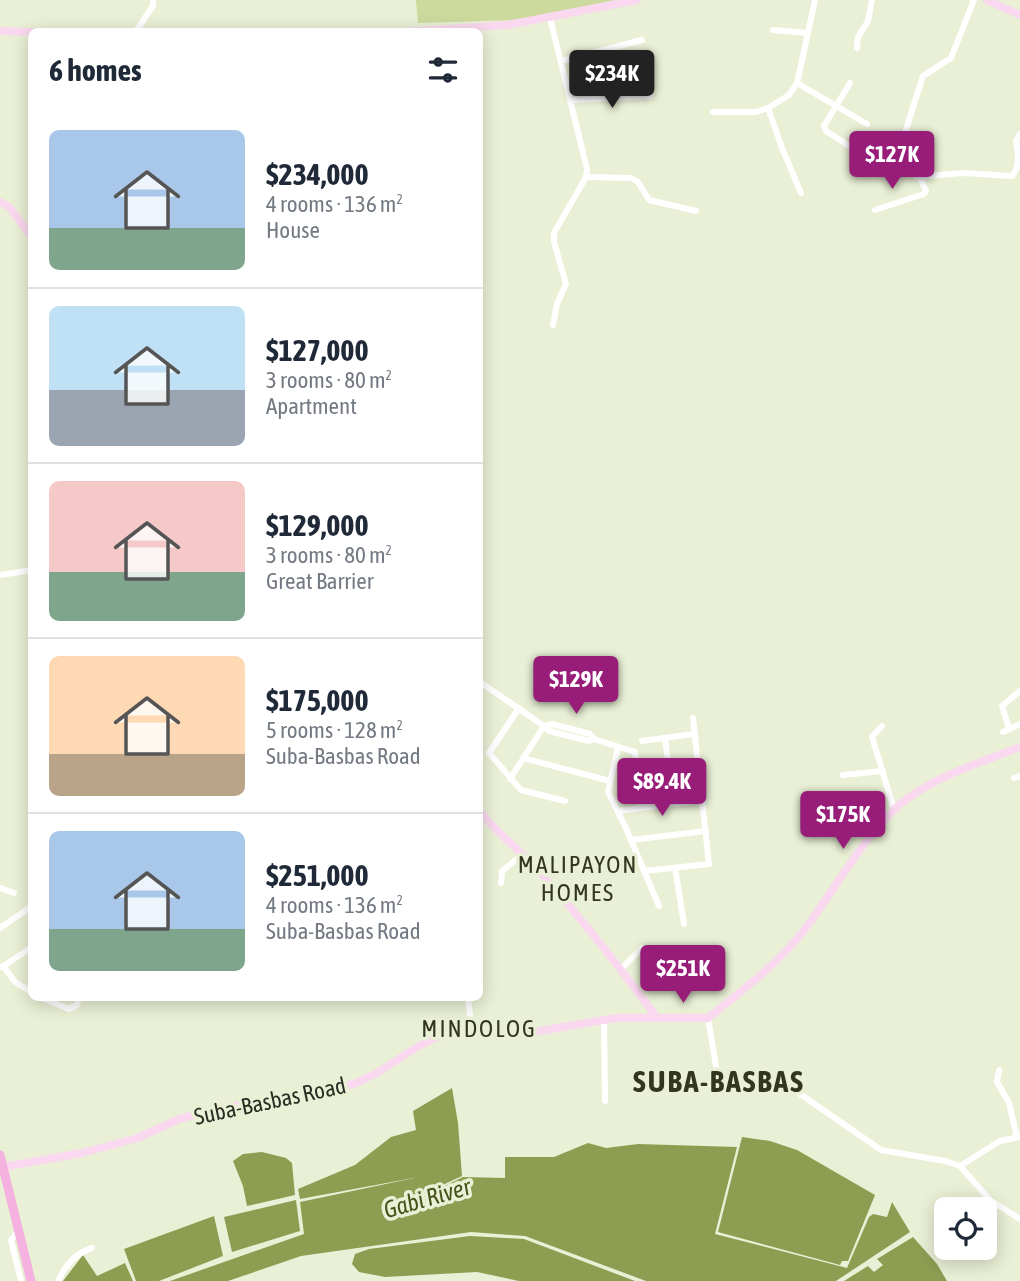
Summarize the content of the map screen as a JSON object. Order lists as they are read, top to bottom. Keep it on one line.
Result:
{"streets":{"street":["Suba-Basbas Road"]},"districts":["MALIPAYON HOMES","MINDOLOG","SUBA-BASBAS"],"water":["Gabi River"],"page":{"heading":"6 homes","price":["$234K","$127K","$129K","$89.4K","$175K","$251K"],"list":[{"name":"$234,000","note":"4 rooms · 136 m² · House"},{"name":"$127,000","note":"3 rooms · 80 m² · Apartment"},{"name":"$129,000","note":"3 rooms · 80 m² · Great Barrier"},{"name":"$175,000","note":"5 rooms · 128 m² · Suba-Basbas Road"},{"name":"$251,000","note":"4 rooms · 136 m² · Suba-Basbas Road"}]}}
